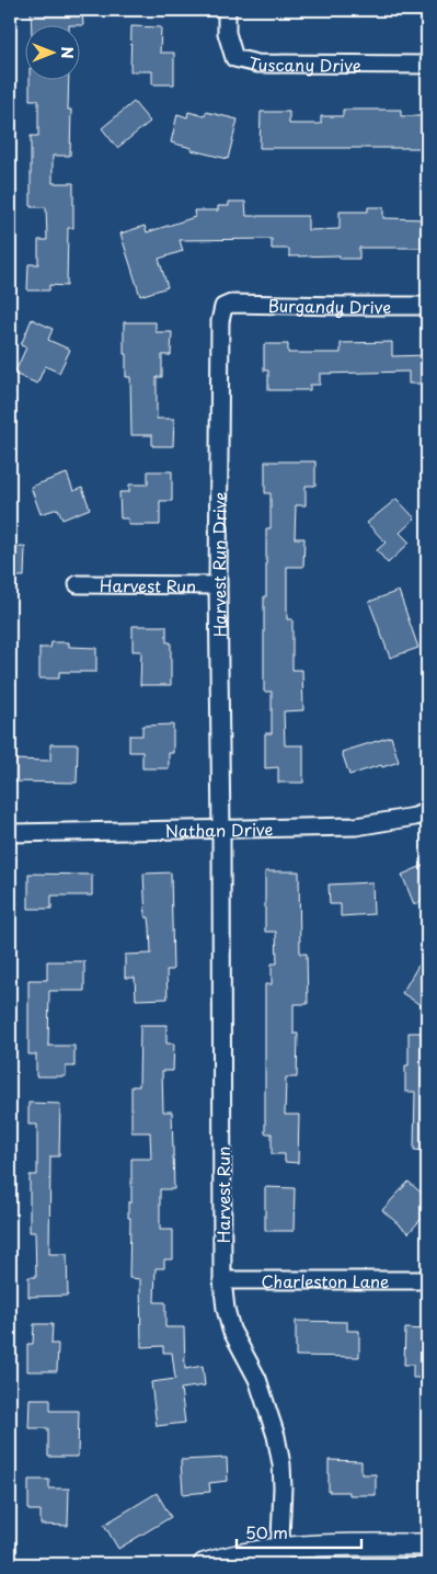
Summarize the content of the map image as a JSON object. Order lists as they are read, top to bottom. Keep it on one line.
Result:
{"streets":{"street":["Tuscany Drive","Burgandy Drive","Harvest Run Drive","Harvest Run","Nathan Drive","Charleston Lane"]},"crossings":[["Burgandy Drive","Harvest Run Drive"],["Harvest Run Drive","Harvest Run"],["Harvest Run Drive","Nathan Drive"],["Harvest Run","Nathan Drive"],["Harvest Run","Charleston Lane"]],"scale_bar":"50 m","north":"right"}
